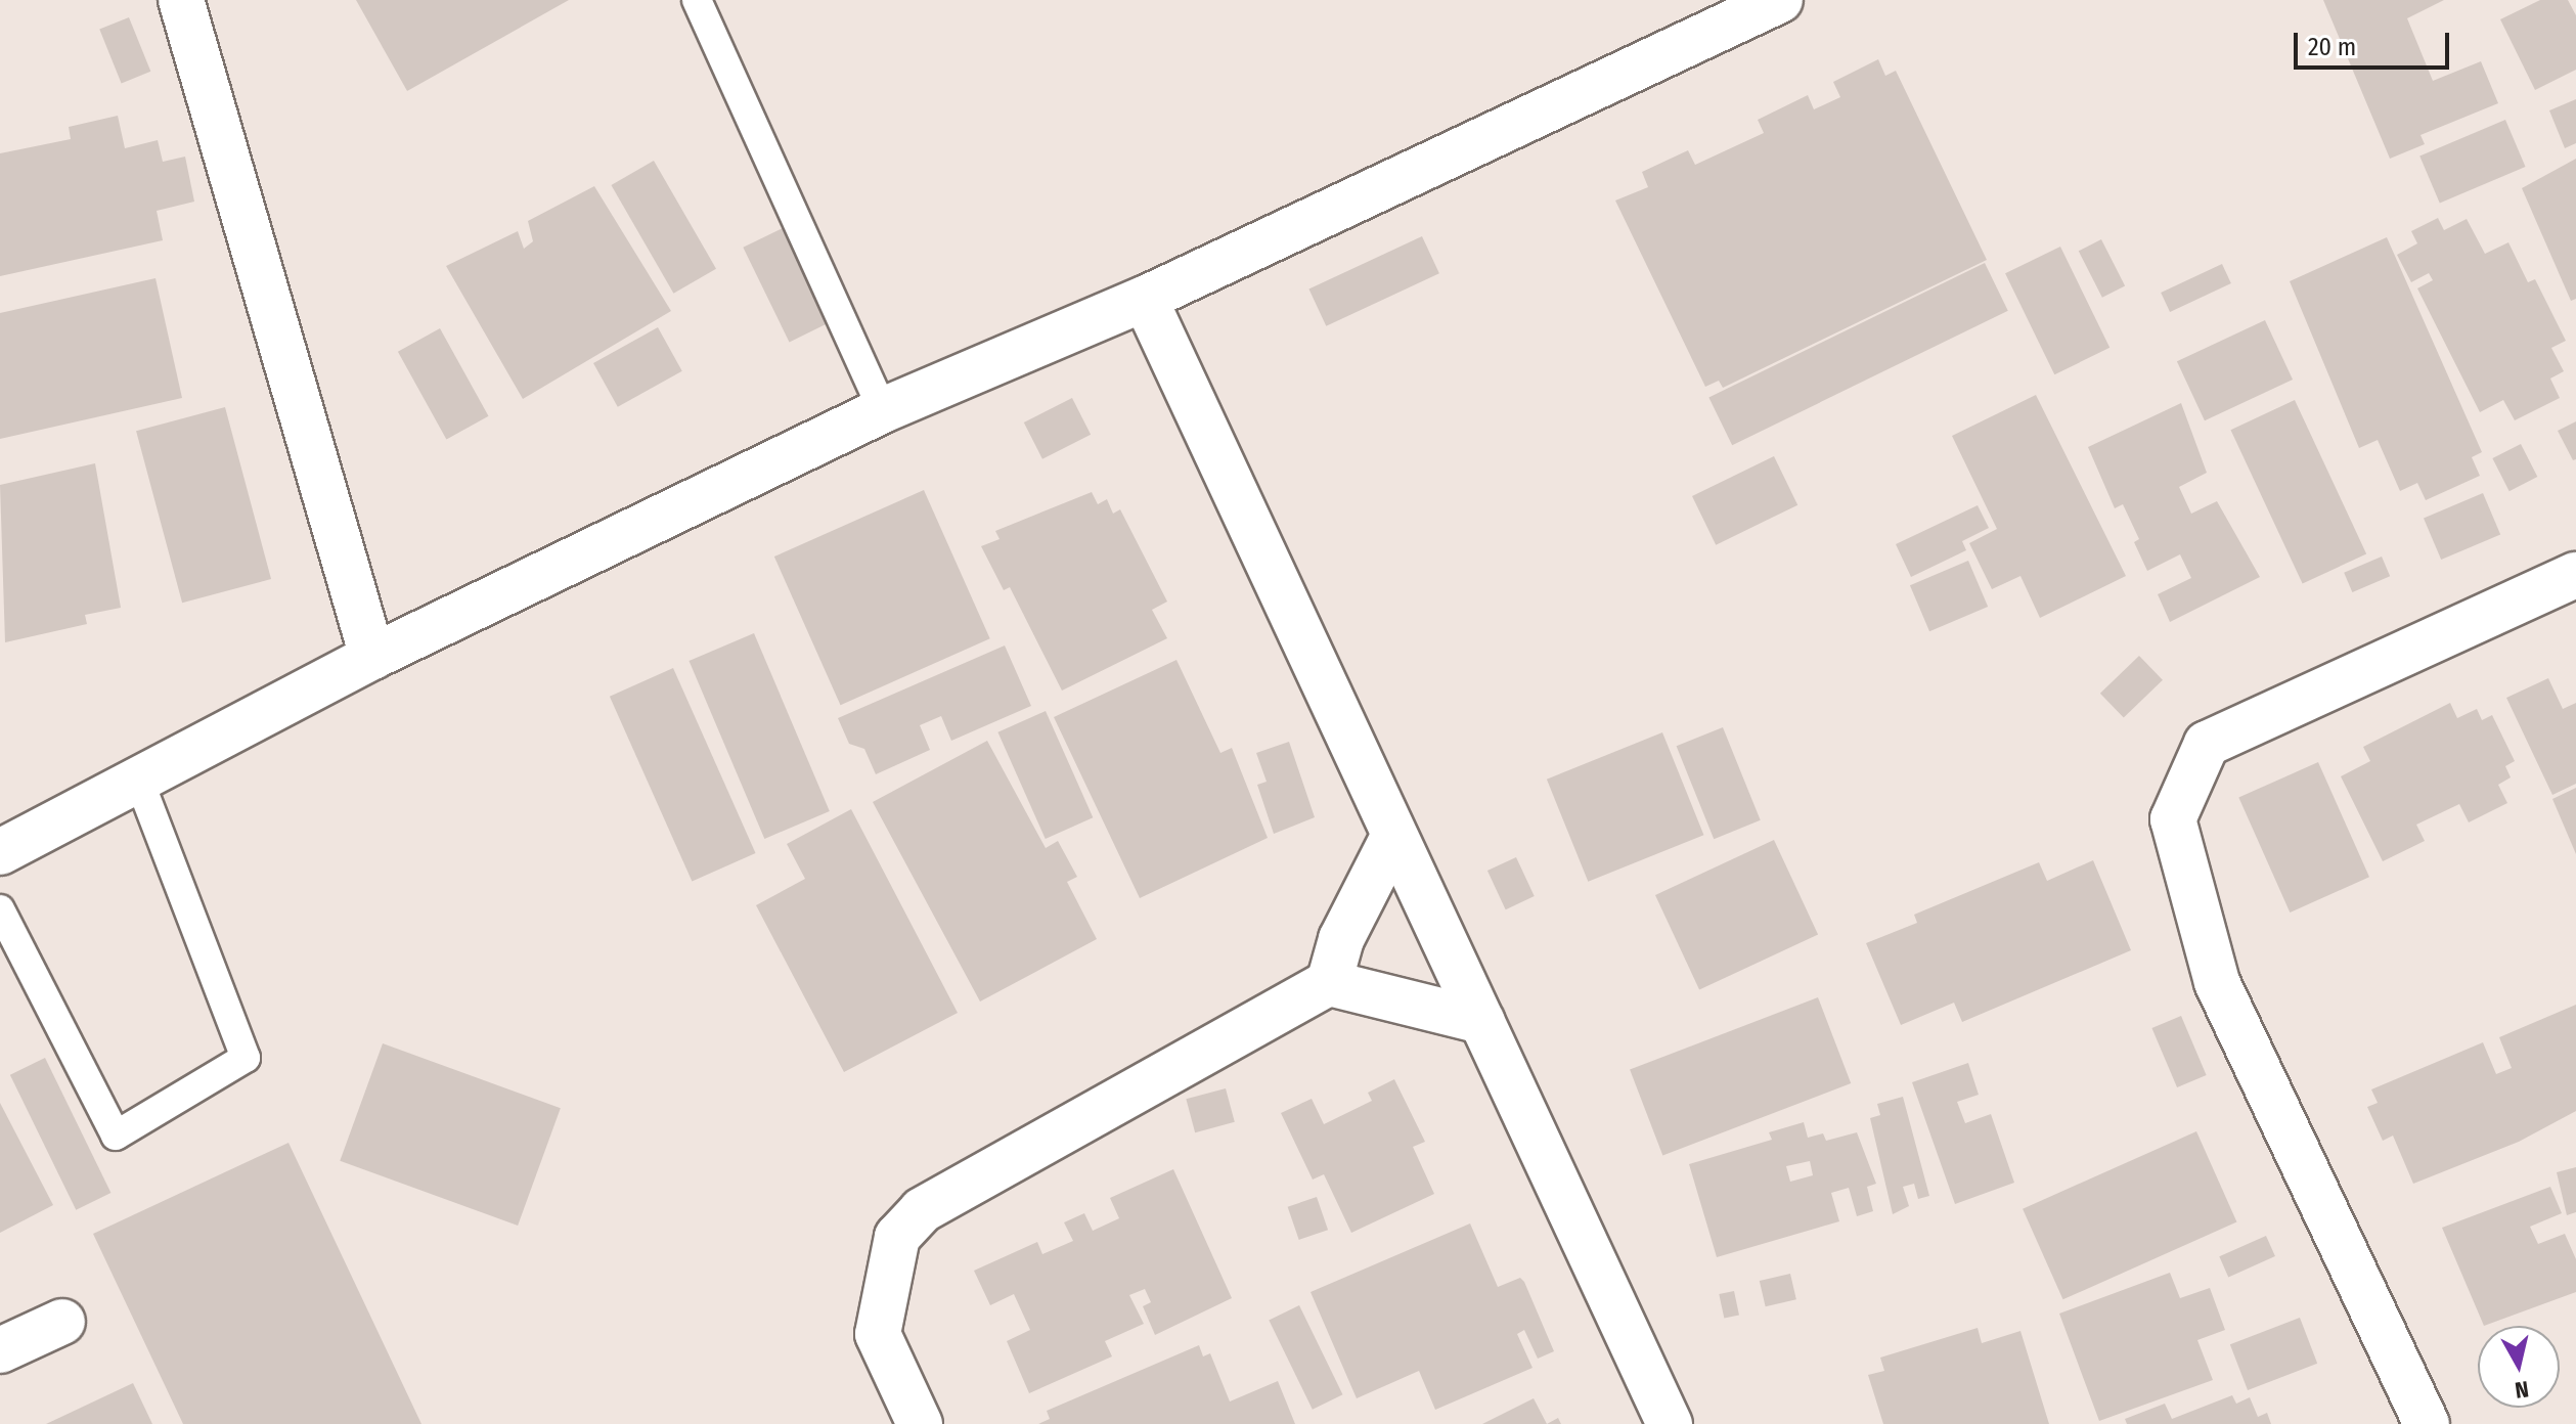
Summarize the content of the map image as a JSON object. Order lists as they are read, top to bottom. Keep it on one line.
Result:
{"scale_bar":"20 m","north":"bottom"}
